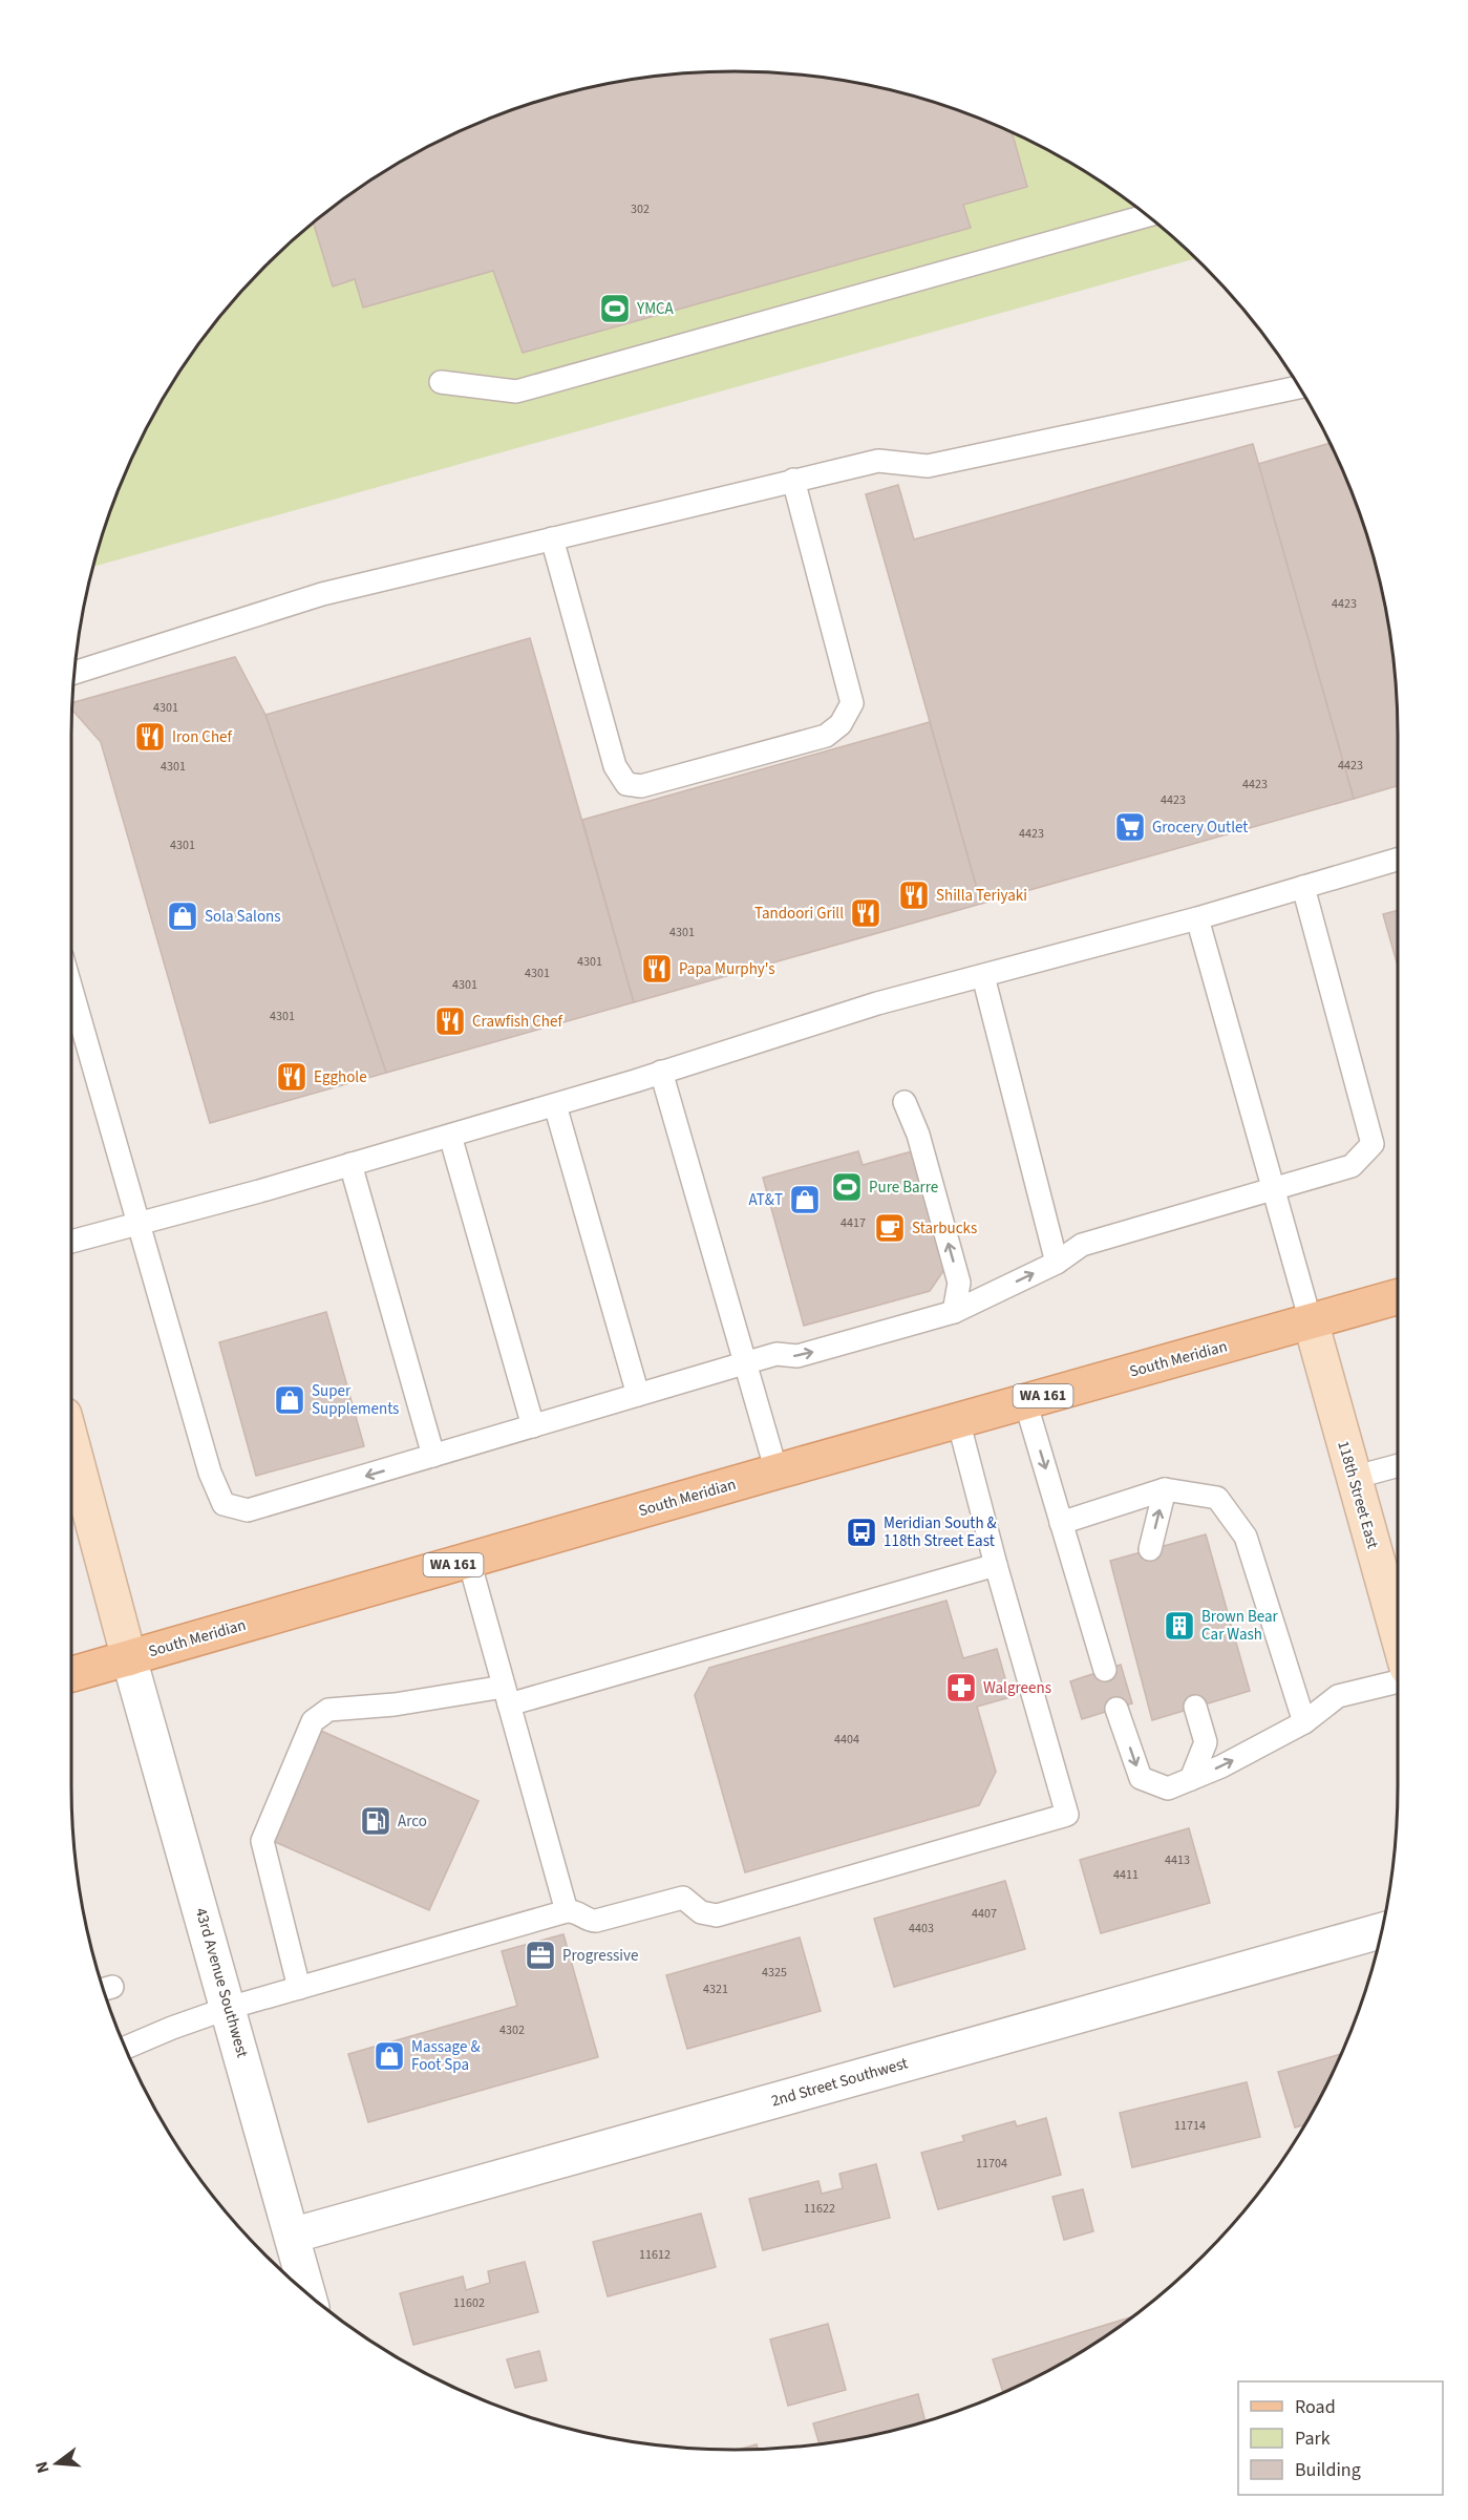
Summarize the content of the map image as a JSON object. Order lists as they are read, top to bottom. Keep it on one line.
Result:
{"streets":{"main road":["South Meridian","WA 161"],"street":["118th Street East","43rd Avenue Southwest","2nd Street Southwest"]},"crossings":[["South Meridian","WA 161"],["South Meridian","118th Street East"],["South Meridian","43rd Avenue Southwest"],["WA 161","118th Street East"],["43rd Avenue Southwest","2nd Street Southwest"]],"places":{"sports":["YMCA","Pure Barre"],"restaurant":["Iron Chef","Shilla Teriyaki","Tandoori Grill","Papa Murphy's","Crawfish Chef","Egghole"],"supermarket":["Grocery Outlet"],"shop":["Sola Salons","AT&T","Super Supplements","Massage & Foot Spa"],"cafe":["Starbucks"],"bus stop":["Meridian South & 118th Street East"],"building":["Brown Bear Car Wash"],"pharmacy":["Walgreens"],"fuel station":["Arco"],"office":["Progressive"]},"house_numbers":["302","4423","4301","4423","4301","4423","4423","4423","4301","4301","4301","4301","4301","4301","4417","4404","4413","4411","4407","4403","4325","4321","4302","11714","11704","11622","11612","11602"],"legend":["Road","Park","Building"],"north":"left"}
